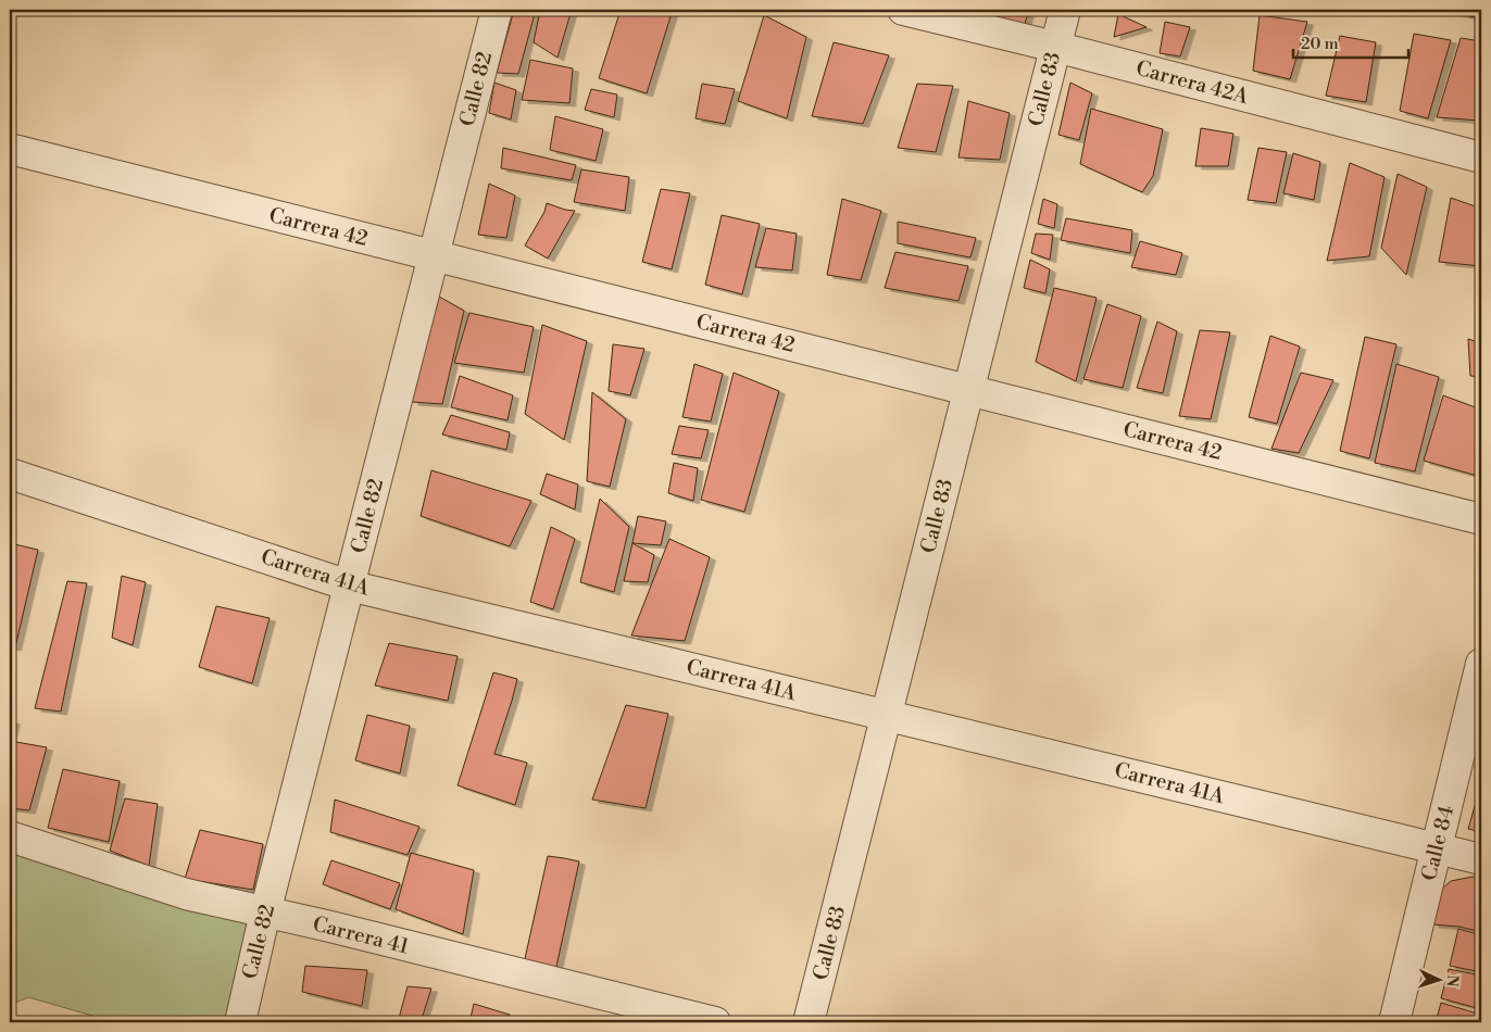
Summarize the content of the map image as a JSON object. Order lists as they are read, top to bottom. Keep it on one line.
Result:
{"streets":{"street":["Carrera 42A","Calle 82","Calle 83","Carrera 42","Carrera 41A","Calle 84","Carrera 41"]},"crossings":[["Carrera 42A","Calle 83"],["Calle 82","Carrera 42"],["Calle 82","Carrera 41A"],["Calle 82","Carrera 41"],["Calle 83","Carrera 42"],["Calle 83","Carrera 41A"],["Carrera 41A","Calle 84"]],"scale_bar":"20 m","north":"right"}
